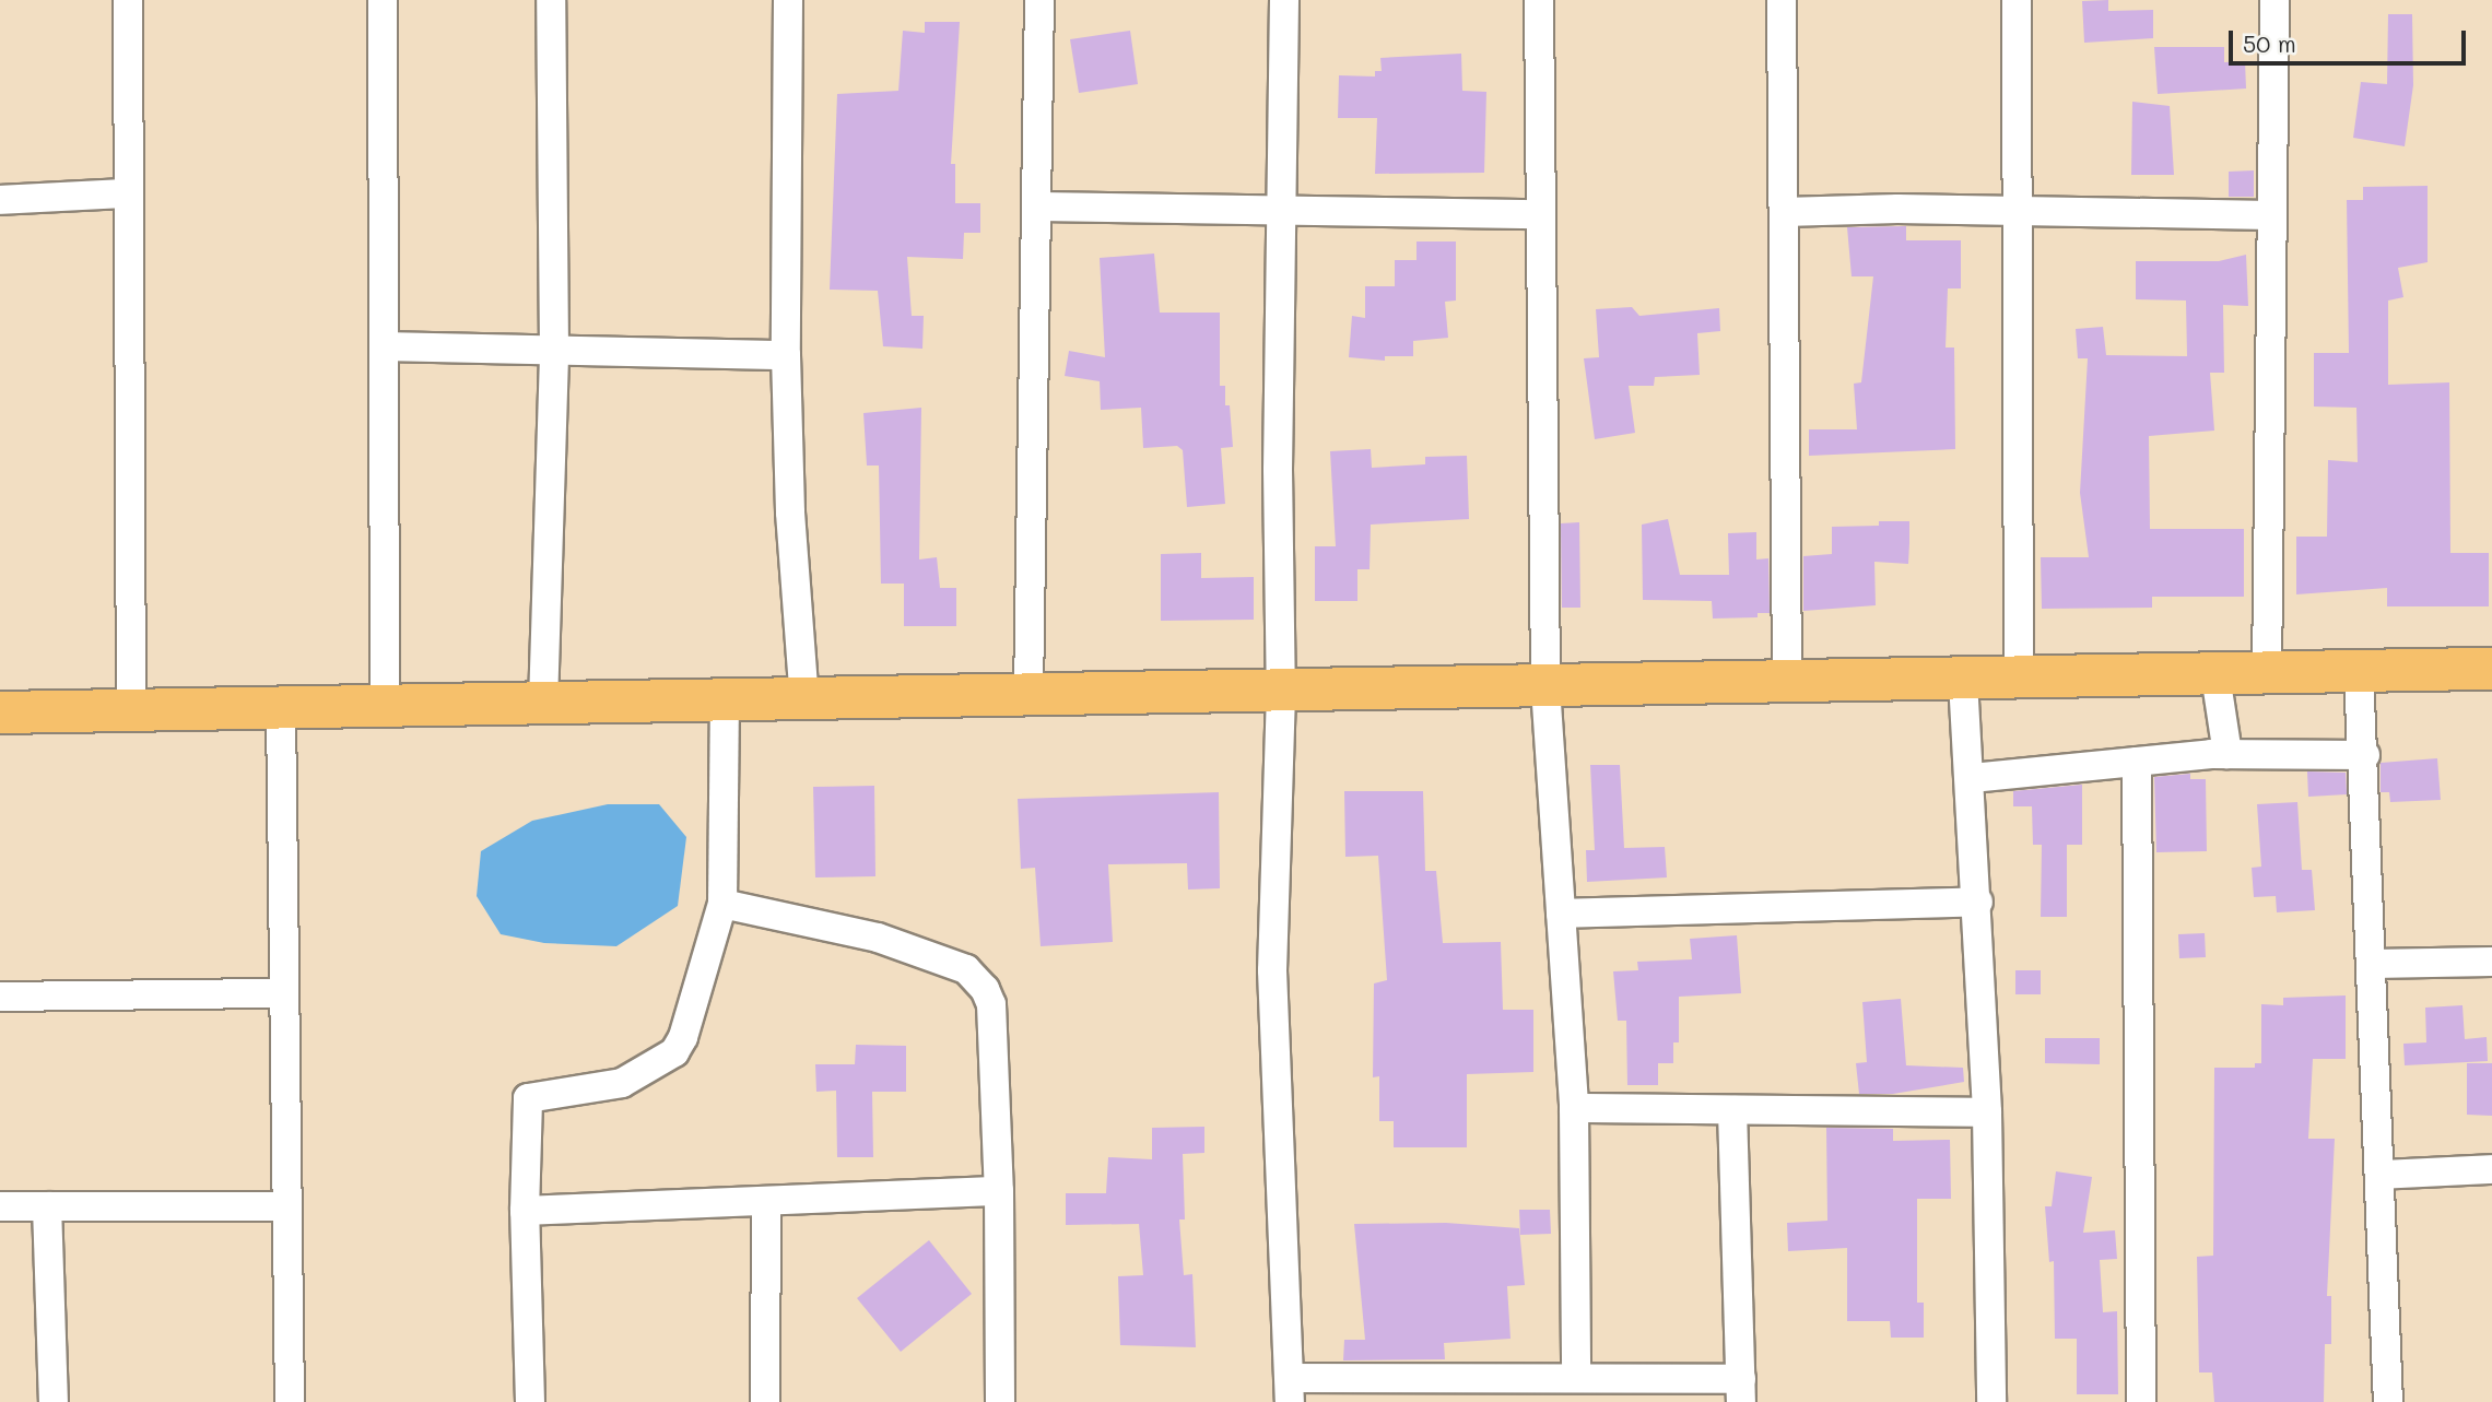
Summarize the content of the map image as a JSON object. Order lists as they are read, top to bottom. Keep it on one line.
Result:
{"scale_bar":"50 m"}
